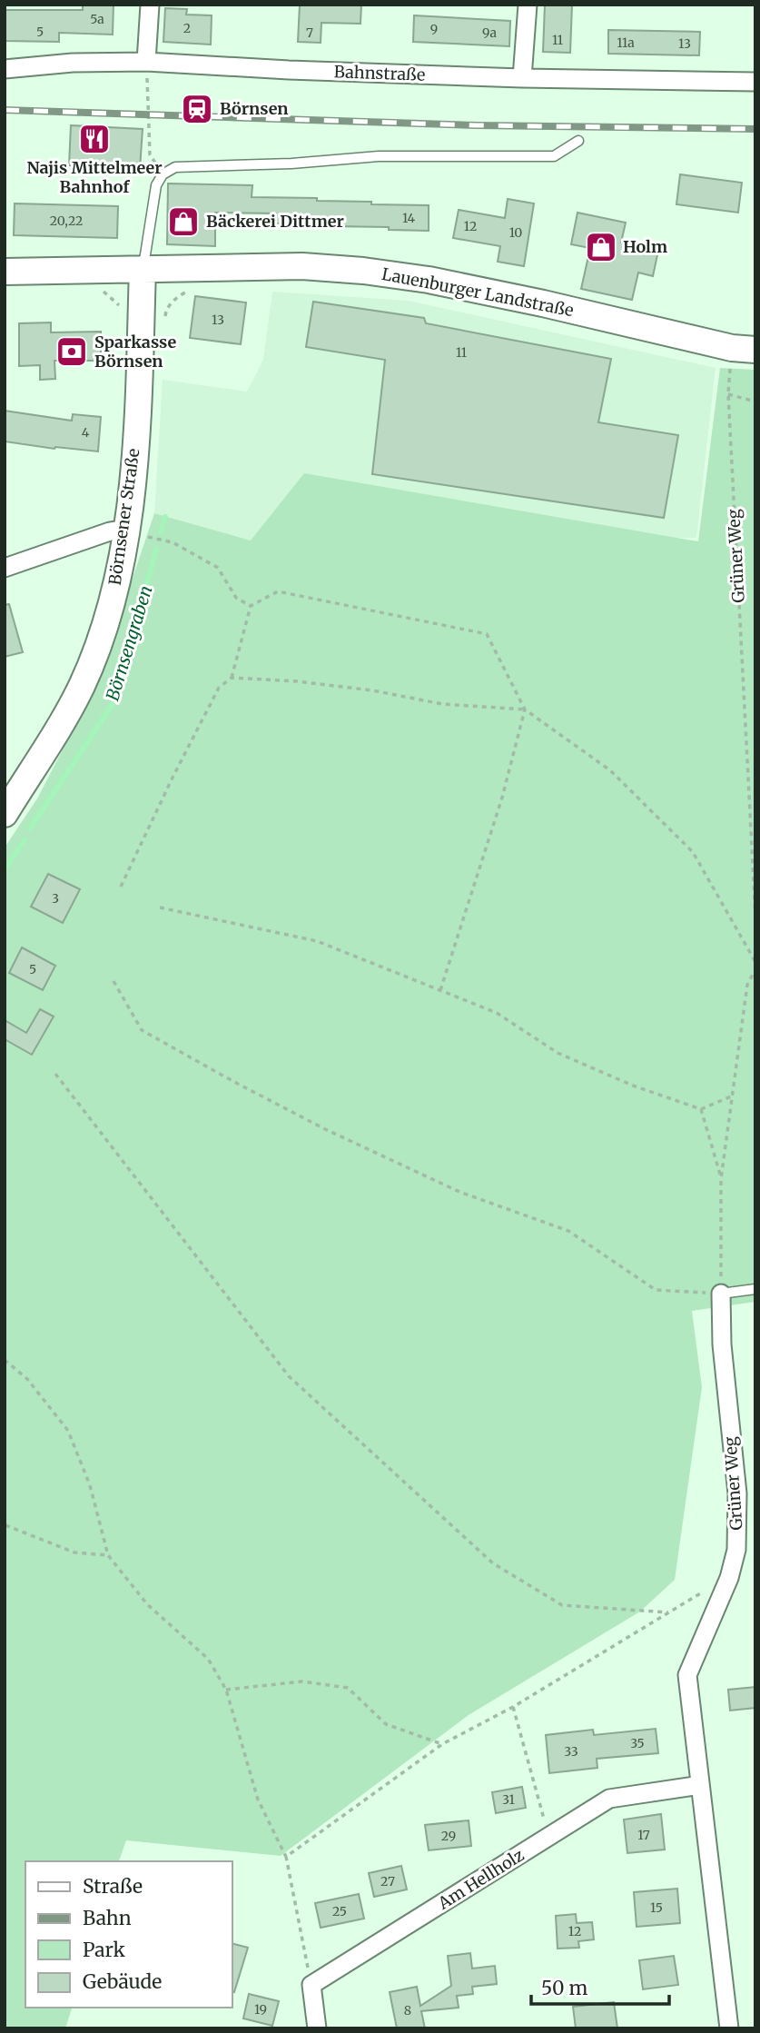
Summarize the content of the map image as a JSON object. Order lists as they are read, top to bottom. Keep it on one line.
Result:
{"streets":{"main road":["Lauenburger Landstraße","Börnsener Straße"],"street":["Bahnstraße","Grüner Weg","Am Hellholz"]},"crossings":[["Lauenburger Landstraße","Börnsener Straße"],["Lauenburger Landstraße","Grüner Weg"],["Grüner Weg","Am Hellholz"]],"water":["Börnsengraben"],"places":{"station":["Börnsen"],"restaurant":["Najis Mittelmeer Bahnhof"],"shop":["Bäckerei Dittmer","Holm"],"bank":["Sparkasse Börnsen"]},"house_numbers":["5a","2","9","5","7","9a","11","11a","13","14","20,22","12","10","13","11","4","3","5","35","33","31","17","29","27","15","25","12","19","8"],"legend":["Straße","Bahn","Park","Gebäude"],"scale_bar":"50 m"}
